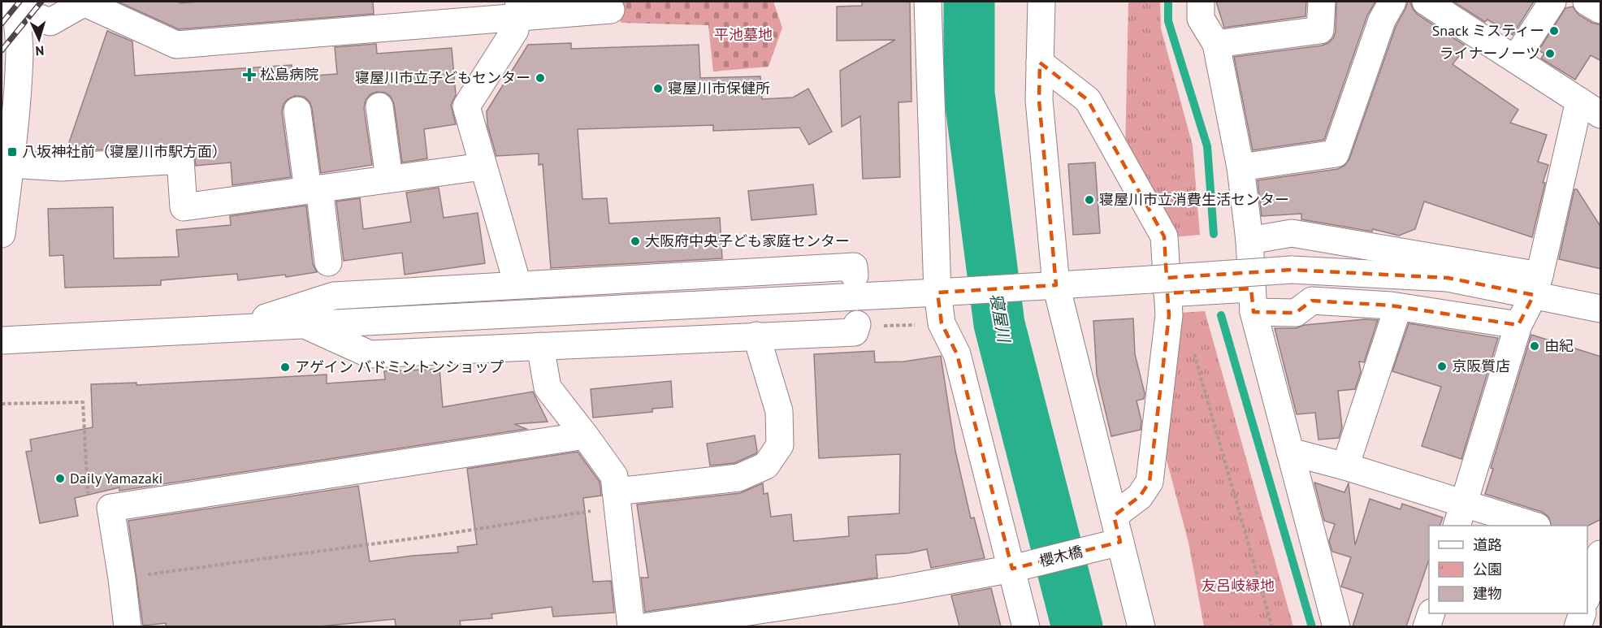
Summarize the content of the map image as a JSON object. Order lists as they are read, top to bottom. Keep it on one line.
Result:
{"streets":{"street":["櫻木橋"]},"water":["寝屋川"],"parks":["平池墓地","友呂岐緑地"],"places":{"other":["Snack ミスティー","ライナーノーツ","寝屋川市立子どもセンター","寝屋川市保健所","寝屋川市立消費生活センター","大阪府中央子ども家庭センター","由紀","京阪質店","アゲイン バドミントンショップ","Daily Yamazaki"],"health":["松島病院"],"transit":["八坂神社前（寝屋川市駅方面）"]},"legend":["道路","公園","建物"],"north":"bottom"}
